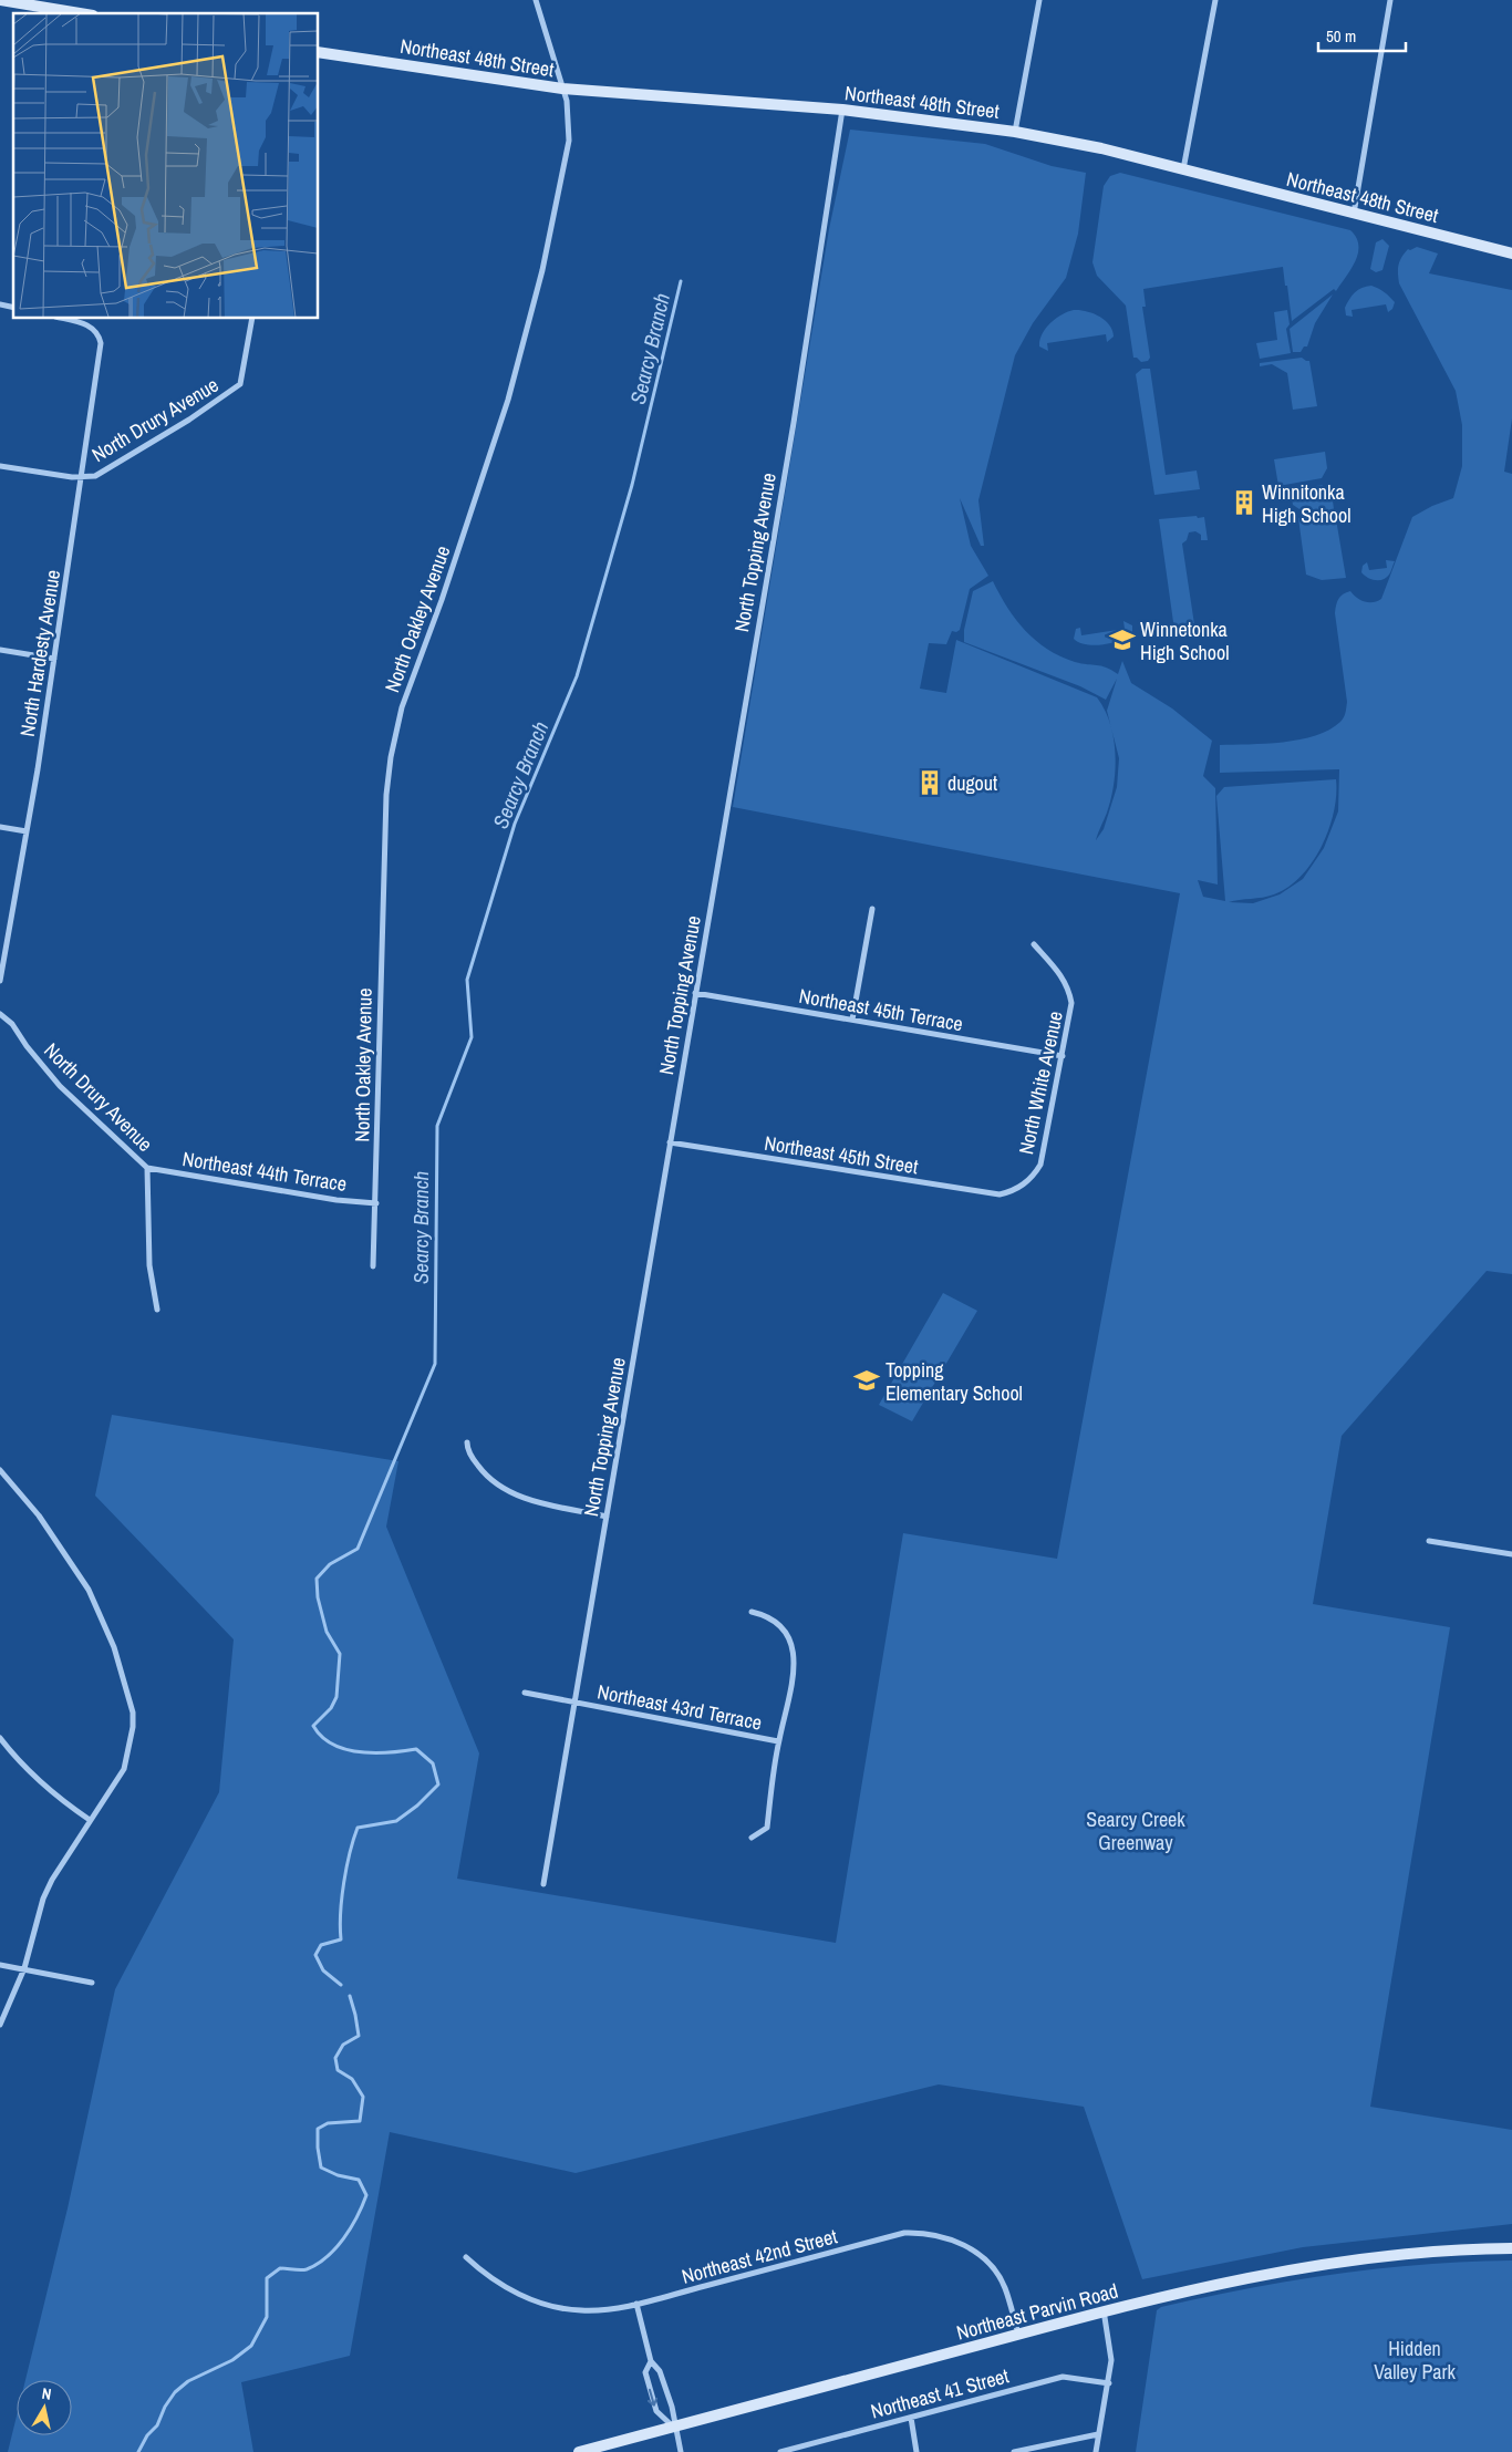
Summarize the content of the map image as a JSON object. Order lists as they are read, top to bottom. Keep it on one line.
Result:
{"streets":{"street":["Northeast 48th Street","North Drury Avenue","North Topping Avenue","North Oakley Avenue","North Hardesty Avenue","Northeast 45th Terrace","North White Avenue","Northeast 45th Street","Northeast 44th Terrace","Northeast 43rd Terrace","Northeast 42nd Street","Northeast Parvin Road","Northeast 41 Street"]},"crossings":[["Northeast 48th Street","North Topping Avenue"],["Northeast 48th Street","North Oakley Avenue"],["North Drury Avenue","North Hardesty Avenue"],["North Drury Avenue","Northeast 44th Terrace"],["North Topping Avenue","Northeast 45th Terrace"],["North Topping Avenue","Northeast 45th Street"],["North Topping Avenue","Northeast 43rd Terrace"],["North Oakley Avenue","Northeast 44th Terrace"],["Northeast 45th Terrace","North White Avenue"],["North White Avenue","Northeast 45th Street"],["Northeast 42nd Street","Northeast Parvin Road"]],"water":["Searcy Branch"],"parks":["Searcy Creek Greenway","Hidden Valley Park"],"places":{"building":["Winnitonka High School","dugout"],"school or university":["Winnetonka High School","Topping Elementary School"]},"scale_bar":"50 m","north":"top"}
